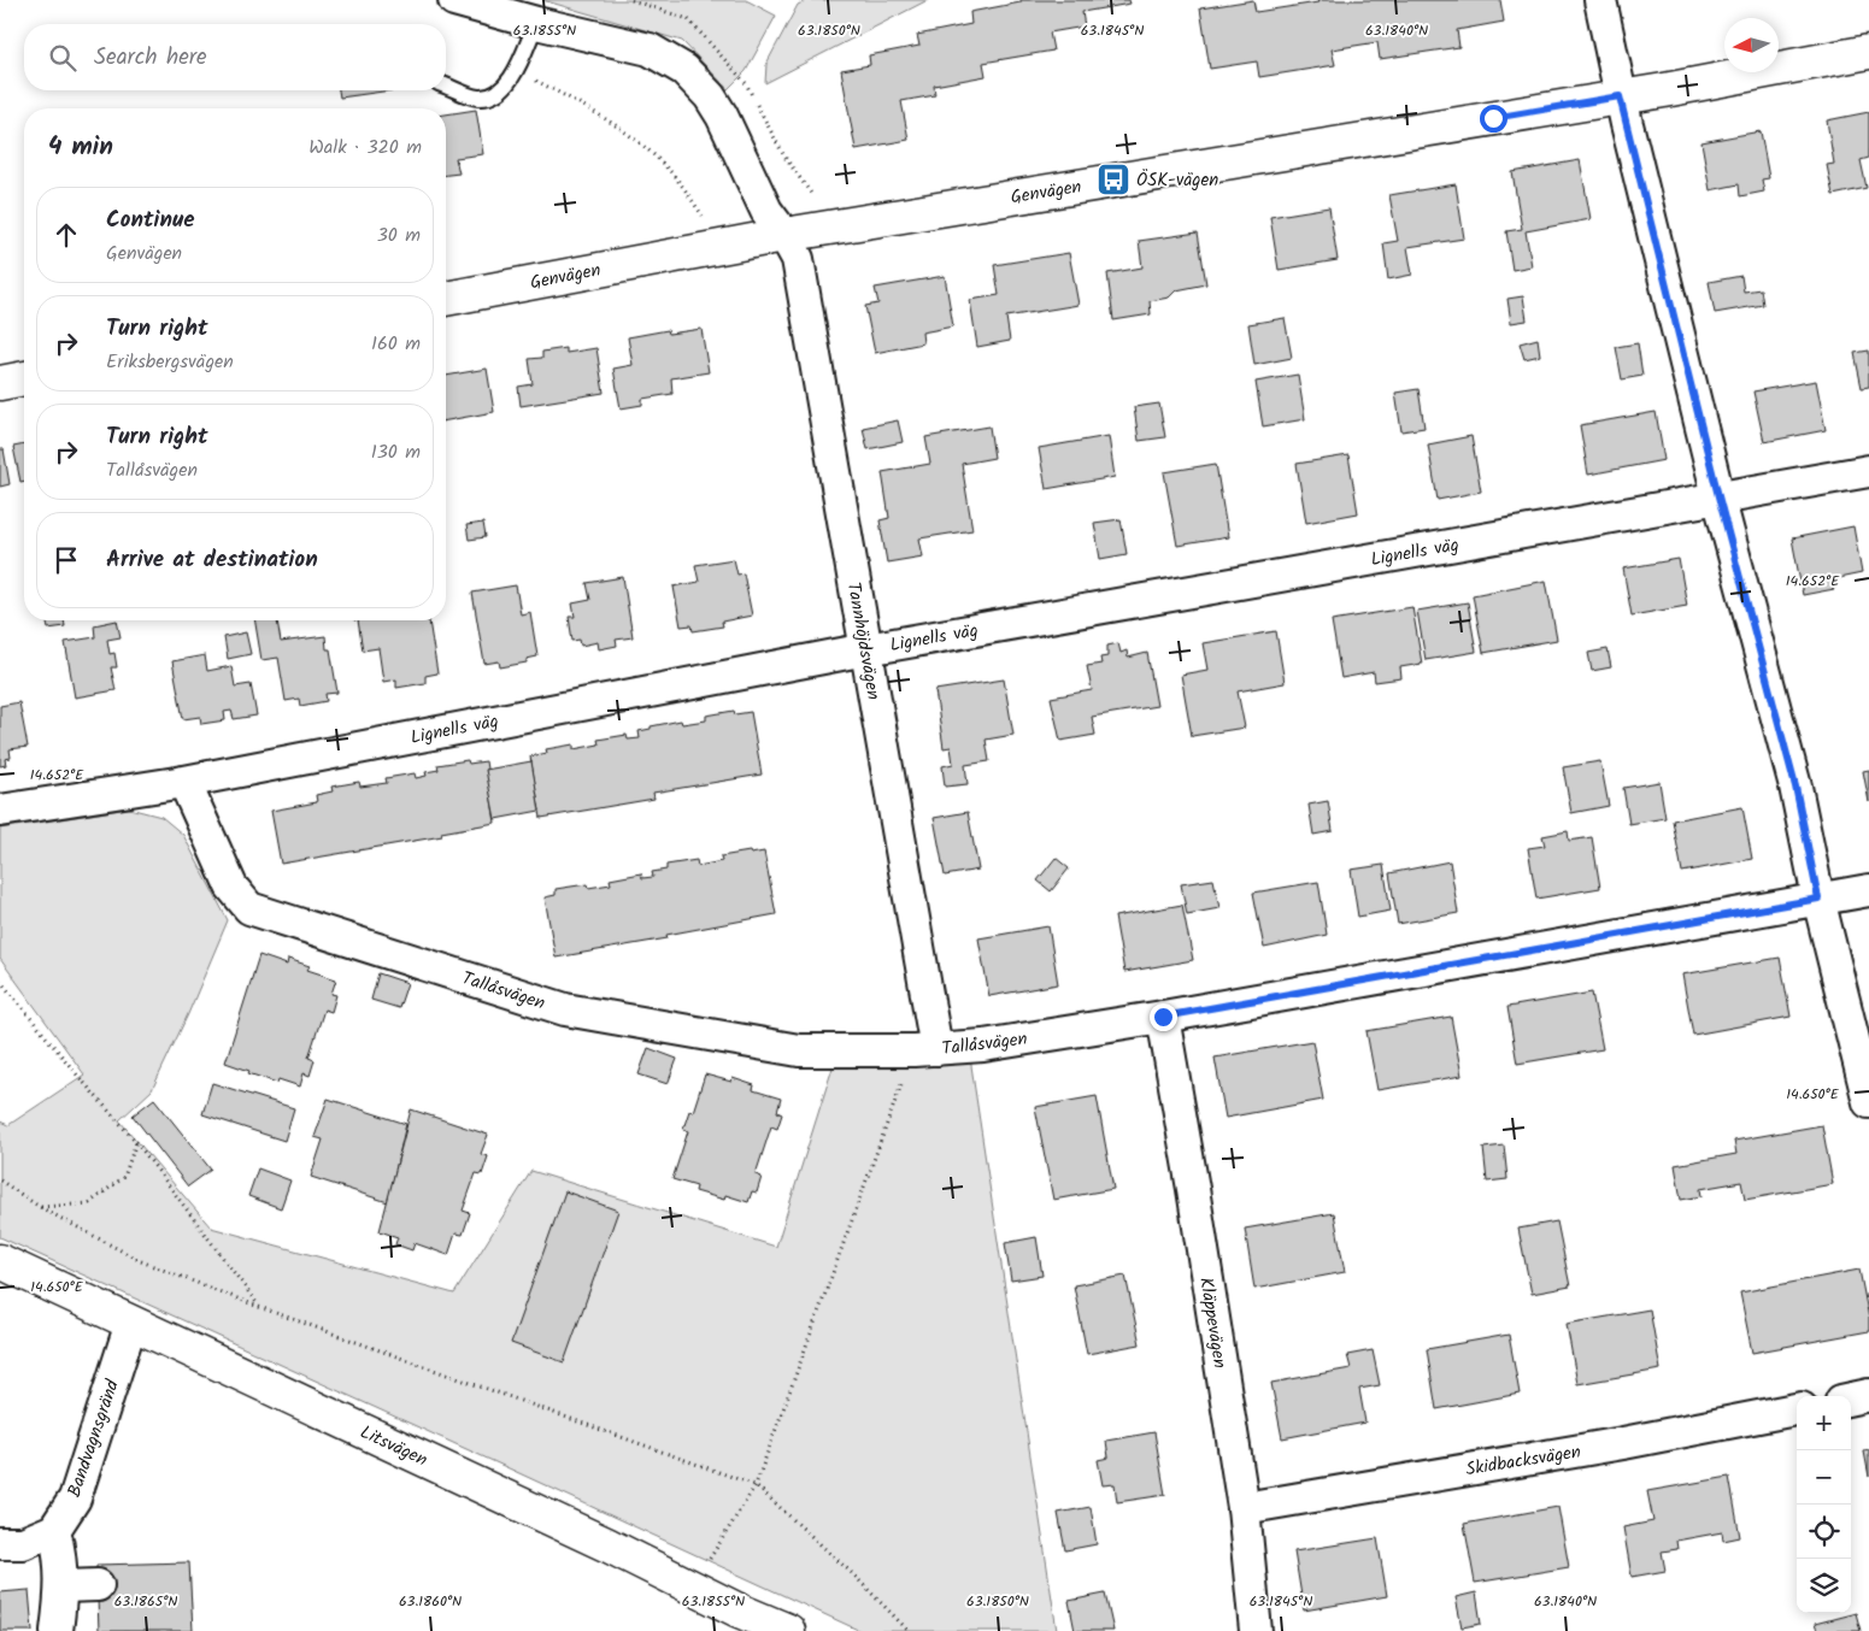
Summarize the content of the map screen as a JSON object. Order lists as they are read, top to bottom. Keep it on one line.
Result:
{"streets":{"street":["Genvägen","Lignells väg","Tannhöjdsvägen","Tallåsvägen","Kläppevägen","Bandvagnsgränd","Litsvägen","Skidbacksvägen"]},"crossings":[["Genvägen","Tannhöjdsvägen"],["Lignells väg","Tannhöjdsvägen"],["Lignells väg","Tallåsvägen"],["Tannhöjdsvägen","Tallåsvägen"],["Tallåsvägen","Kläppevägen"],["Kläppevägen","Skidbacksvägen"],["Bandvagnsgränd","Litsvägen"]],"places":{"bus stop":["ÖSK-vägen"]},"north":"left","page":{"search":"Search here","heading":["4 min","Walk · 320 m"],"list":[["Continue","Genvägen","30 m"],["Turn right","Eriksbergsvägen","160 m"],["Turn right","Tallåsvägen","130 m"],"Arrive at destination"],"map_buttons":["+","−"]},"coordinates":["63.1855°N","63.1850°N","63.1845°N","63.1840°N","14.652°E","14.650°E","63.1865°N","63.1860°N"]}
